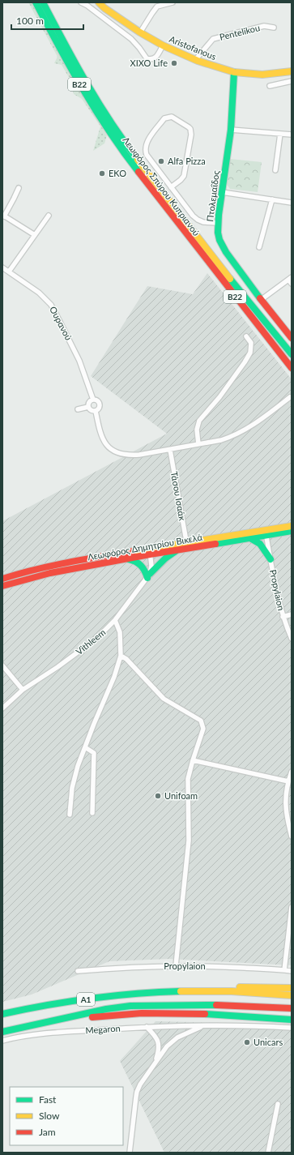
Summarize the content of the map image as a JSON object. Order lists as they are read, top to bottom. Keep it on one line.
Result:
{"streets":{"main road":["Aristofanous","B22","Λεωφόρος Σπύρου Κυπριανού","Πτολεμαΐδος","Λεωφόρος Δημητρίου Βικελά","A1"],"street":["Pentelikou","Ουρανού","Τάσου Ισαάκ","Propylaion","Vithleem","Megaron"]},"crossings":[["Pentelikou","Aristofanous"],["Aristofanous","Πτολεμαΐδος"],["Τάσου Ισαάκ","Λεωφόρος Δημητρίου Βικελά"],["Λεωφόρος Δημητρίου Βικελά","Propylaion"]],"places":["XIXO Life","Alfa Pizza","EKO","Unifoam","Unicars"],"legend":["Fast","Slow","Jam"],"scale_bar":"100 m"}
